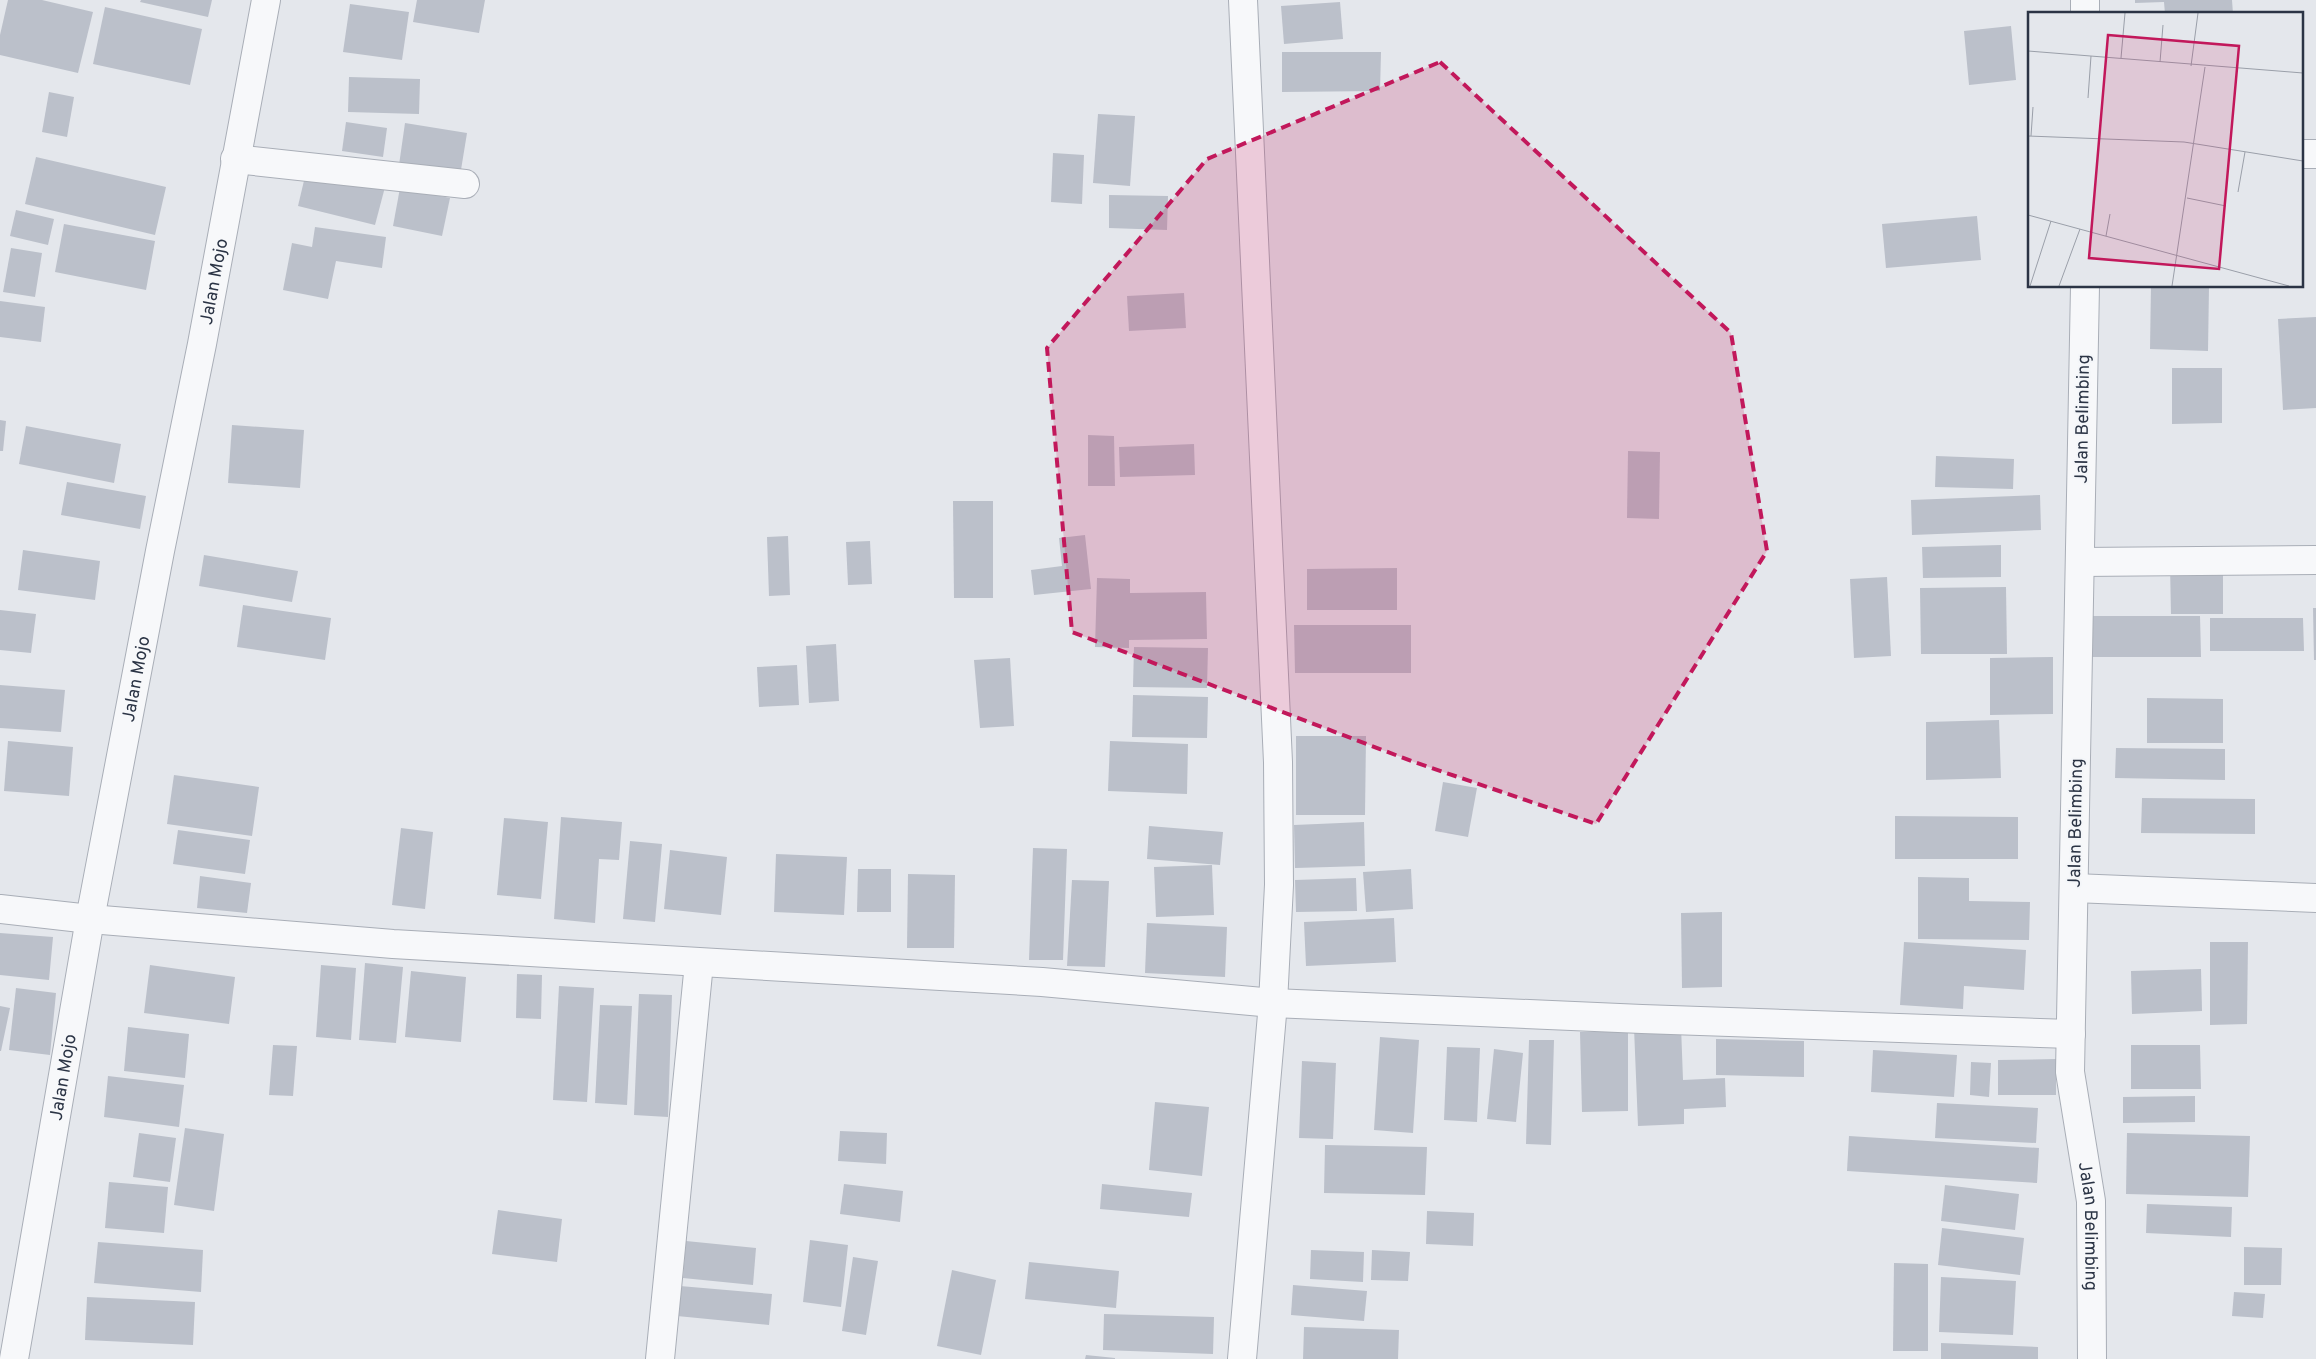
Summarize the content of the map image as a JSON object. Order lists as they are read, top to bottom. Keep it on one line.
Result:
{"streets":{"street":["Jalan Mojo","Jalan Belimbing"]}}
